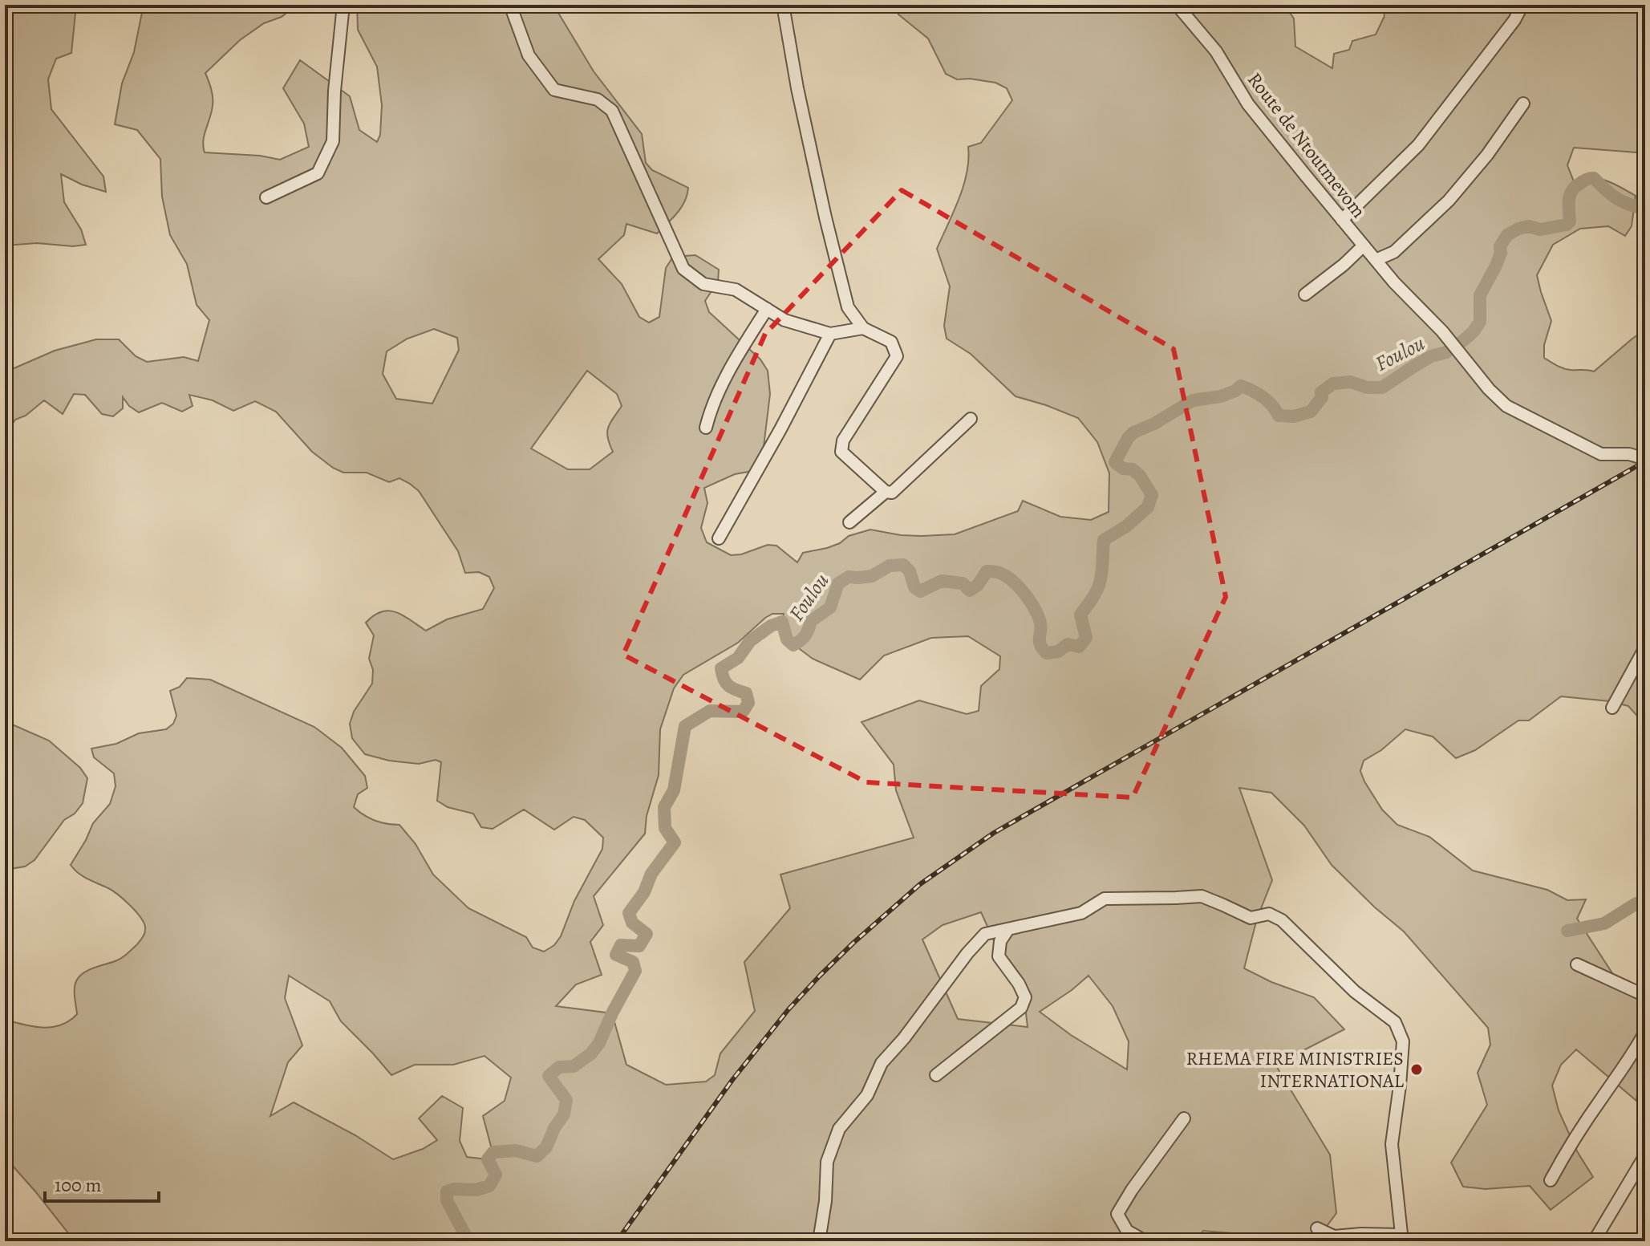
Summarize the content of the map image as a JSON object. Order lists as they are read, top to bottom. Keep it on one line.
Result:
{"streets":{"street":["Route de Ntoutmevom"]},"water":["Foulou"],"places":["RHEMA FIRE MINISTRIES INTERNATIONAL"],"scale_bar":"100 m"}
